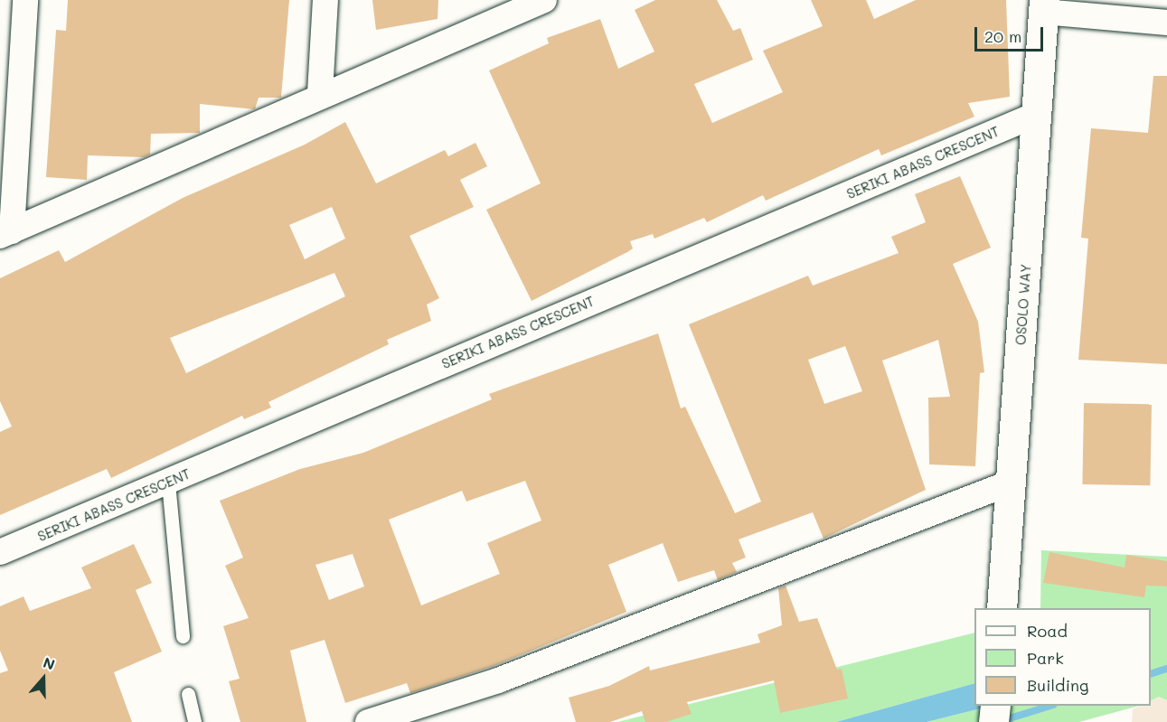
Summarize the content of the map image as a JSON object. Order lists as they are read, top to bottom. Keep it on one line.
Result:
{"streets":{"main road":["OSOLO WAY"],"street":["SERIKI ABASS CRESCENT"]},"crossings":[["SERIKI ABASS CRESCENT","OSOLO WAY"]],"legend":["Road","Park","Building"],"scale_bar":"20 m","north":"top"}
